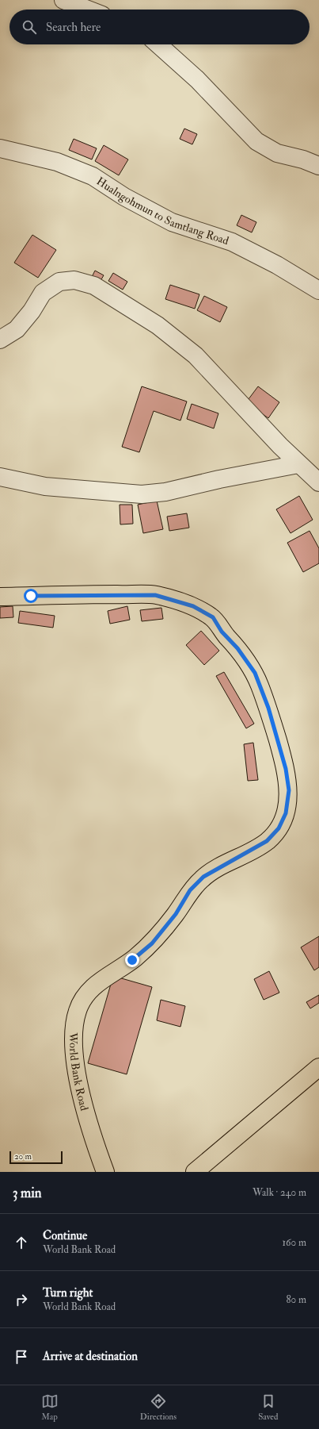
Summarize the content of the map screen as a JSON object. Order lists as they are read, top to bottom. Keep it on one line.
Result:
{"streets":{"main road":["World Bank Road"],"street":["Hualngohmun to Samtlang Road"]},"scale_bar":"20 m","page":{"search":"Search here","scale":"20 m","heading":["3 min","Walk · 240 m"],"list":[["Continue","World Bank Road","160 m"],["Turn right","World Bank Road","80 m"],"Arrive at destination"],"nav":["Map","Directions","Saved"]}}
